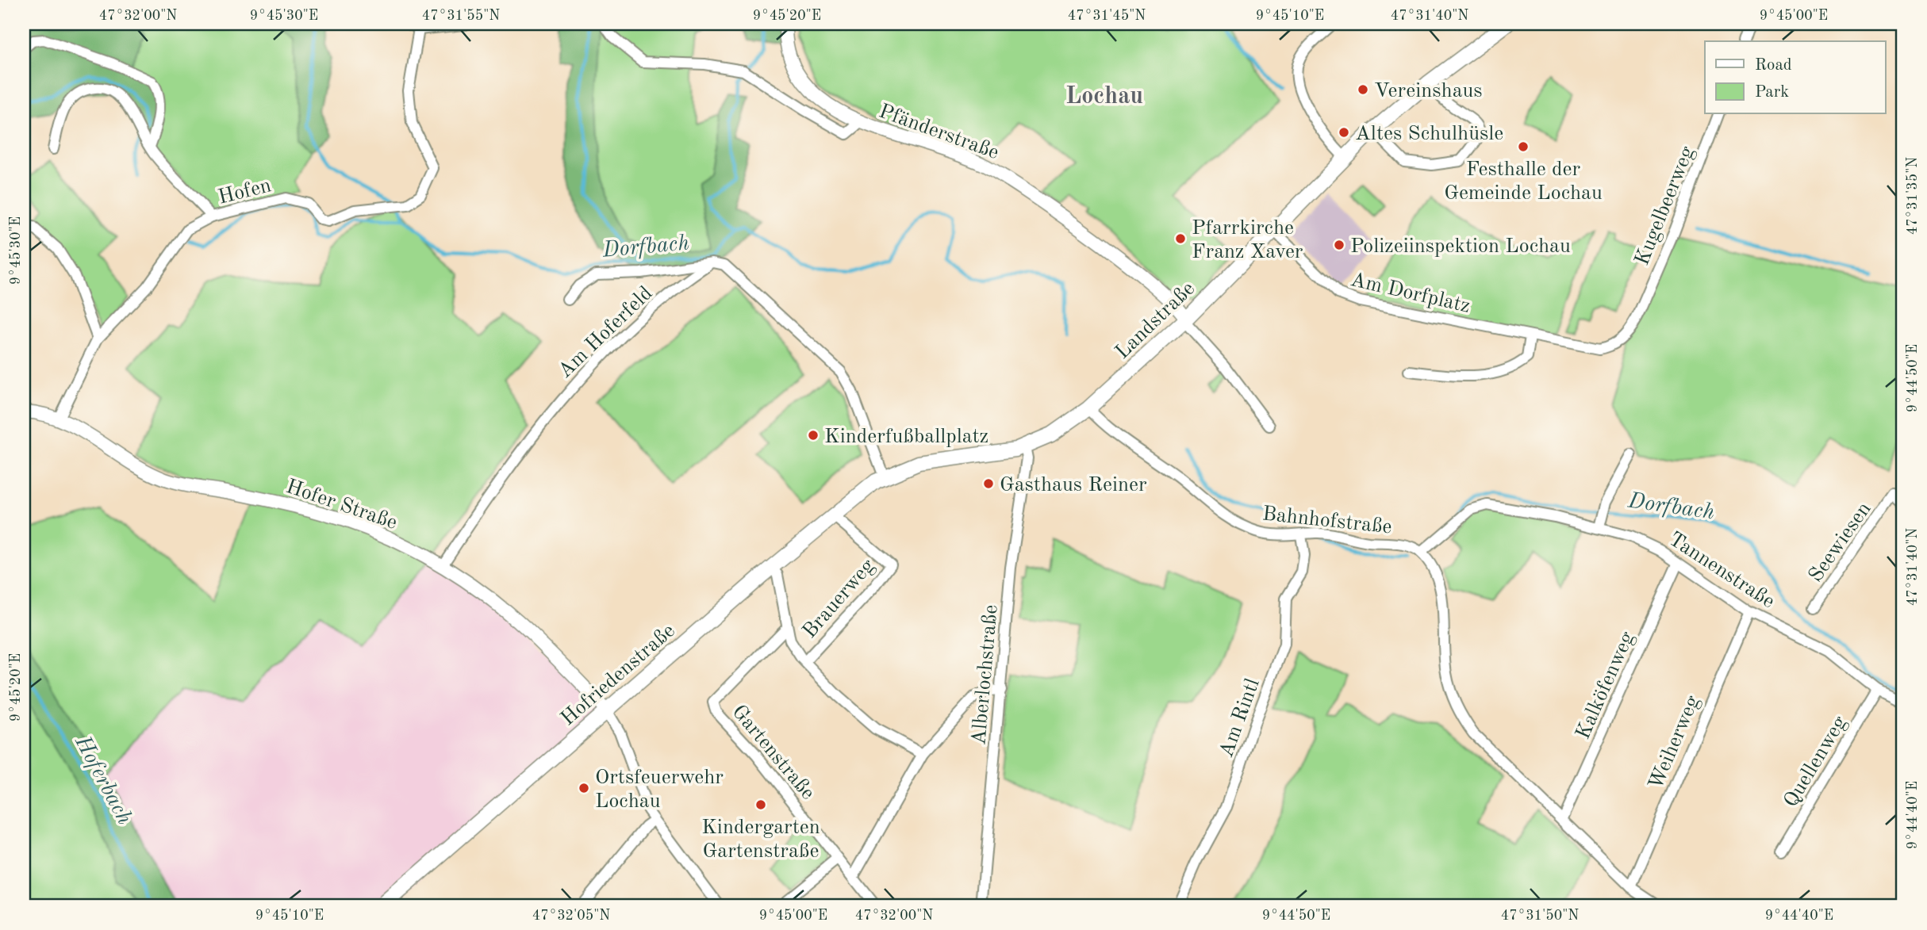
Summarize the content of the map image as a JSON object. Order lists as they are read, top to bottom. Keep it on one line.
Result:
{"streets":{"main road":["Landstraße","Hofriedenstraße"],"street":["Pfänderstraße","Hofen","Kugelbeerweg","Am Dorfplatz","Am Hoferfeld","Hofer Straße","Bahnhofstraße","Seewiesen","Tannenstraße","Brauerweg","Alberlochstraße","Kalköfenweg","Am Rintl","Weiherweg","Gartenstraße","Quellenweg"]},"crossings":[["Pfänderstraße","Landstraße"],["Hofen","Hofer Straße"],["Kugelbeerweg","Am Dorfplatz"],["Am Dorfplatz","Landstraße"],["Landstraße","Bahnhofstraße"],["Landstraße","Hofriedenstraße"],["Landstraße","Alberlochstraße"],["Am Hoferfeld","Hofer Straße"],["Hofer Straße","Hofriedenstraße"],["Bahnhofstraße","Tannenstraße"],["Bahnhofstraße","Am Rintl"],["Tannenstraße","Kalköfenweg"],["Tannenstraße","Weiherweg"],["Tannenstraße","Quellenweg"],["Brauerweg","Hofriedenstraße"]],"districts":["Lochau"],"water":["Dorfbach","Hoferbach"],"places":["Vereinshaus","Altes Schulhüsle","Festhalle der Gemeinde Lochau","Pfarrkirche Franz Xaver","Polizeiinspektion Lochau","Kinderfußballplatz","Gasthaus Reiner","Ortsfeuerwehr Lochau","Kindergarten Gartenstraße"],"legend":["Road","Park"],"coordinates":["47°32'00\"N","9°45'30\"E","47°31'55\"N","9°45'20\"E","47°31'45\"N","9°45'10\"E","47°31'40\"N","9°45'00\"E","47°31'35\"N","9°44'50\"E","9°44'40\"E","47°32'05\"N","47°31'50\"N"]}
